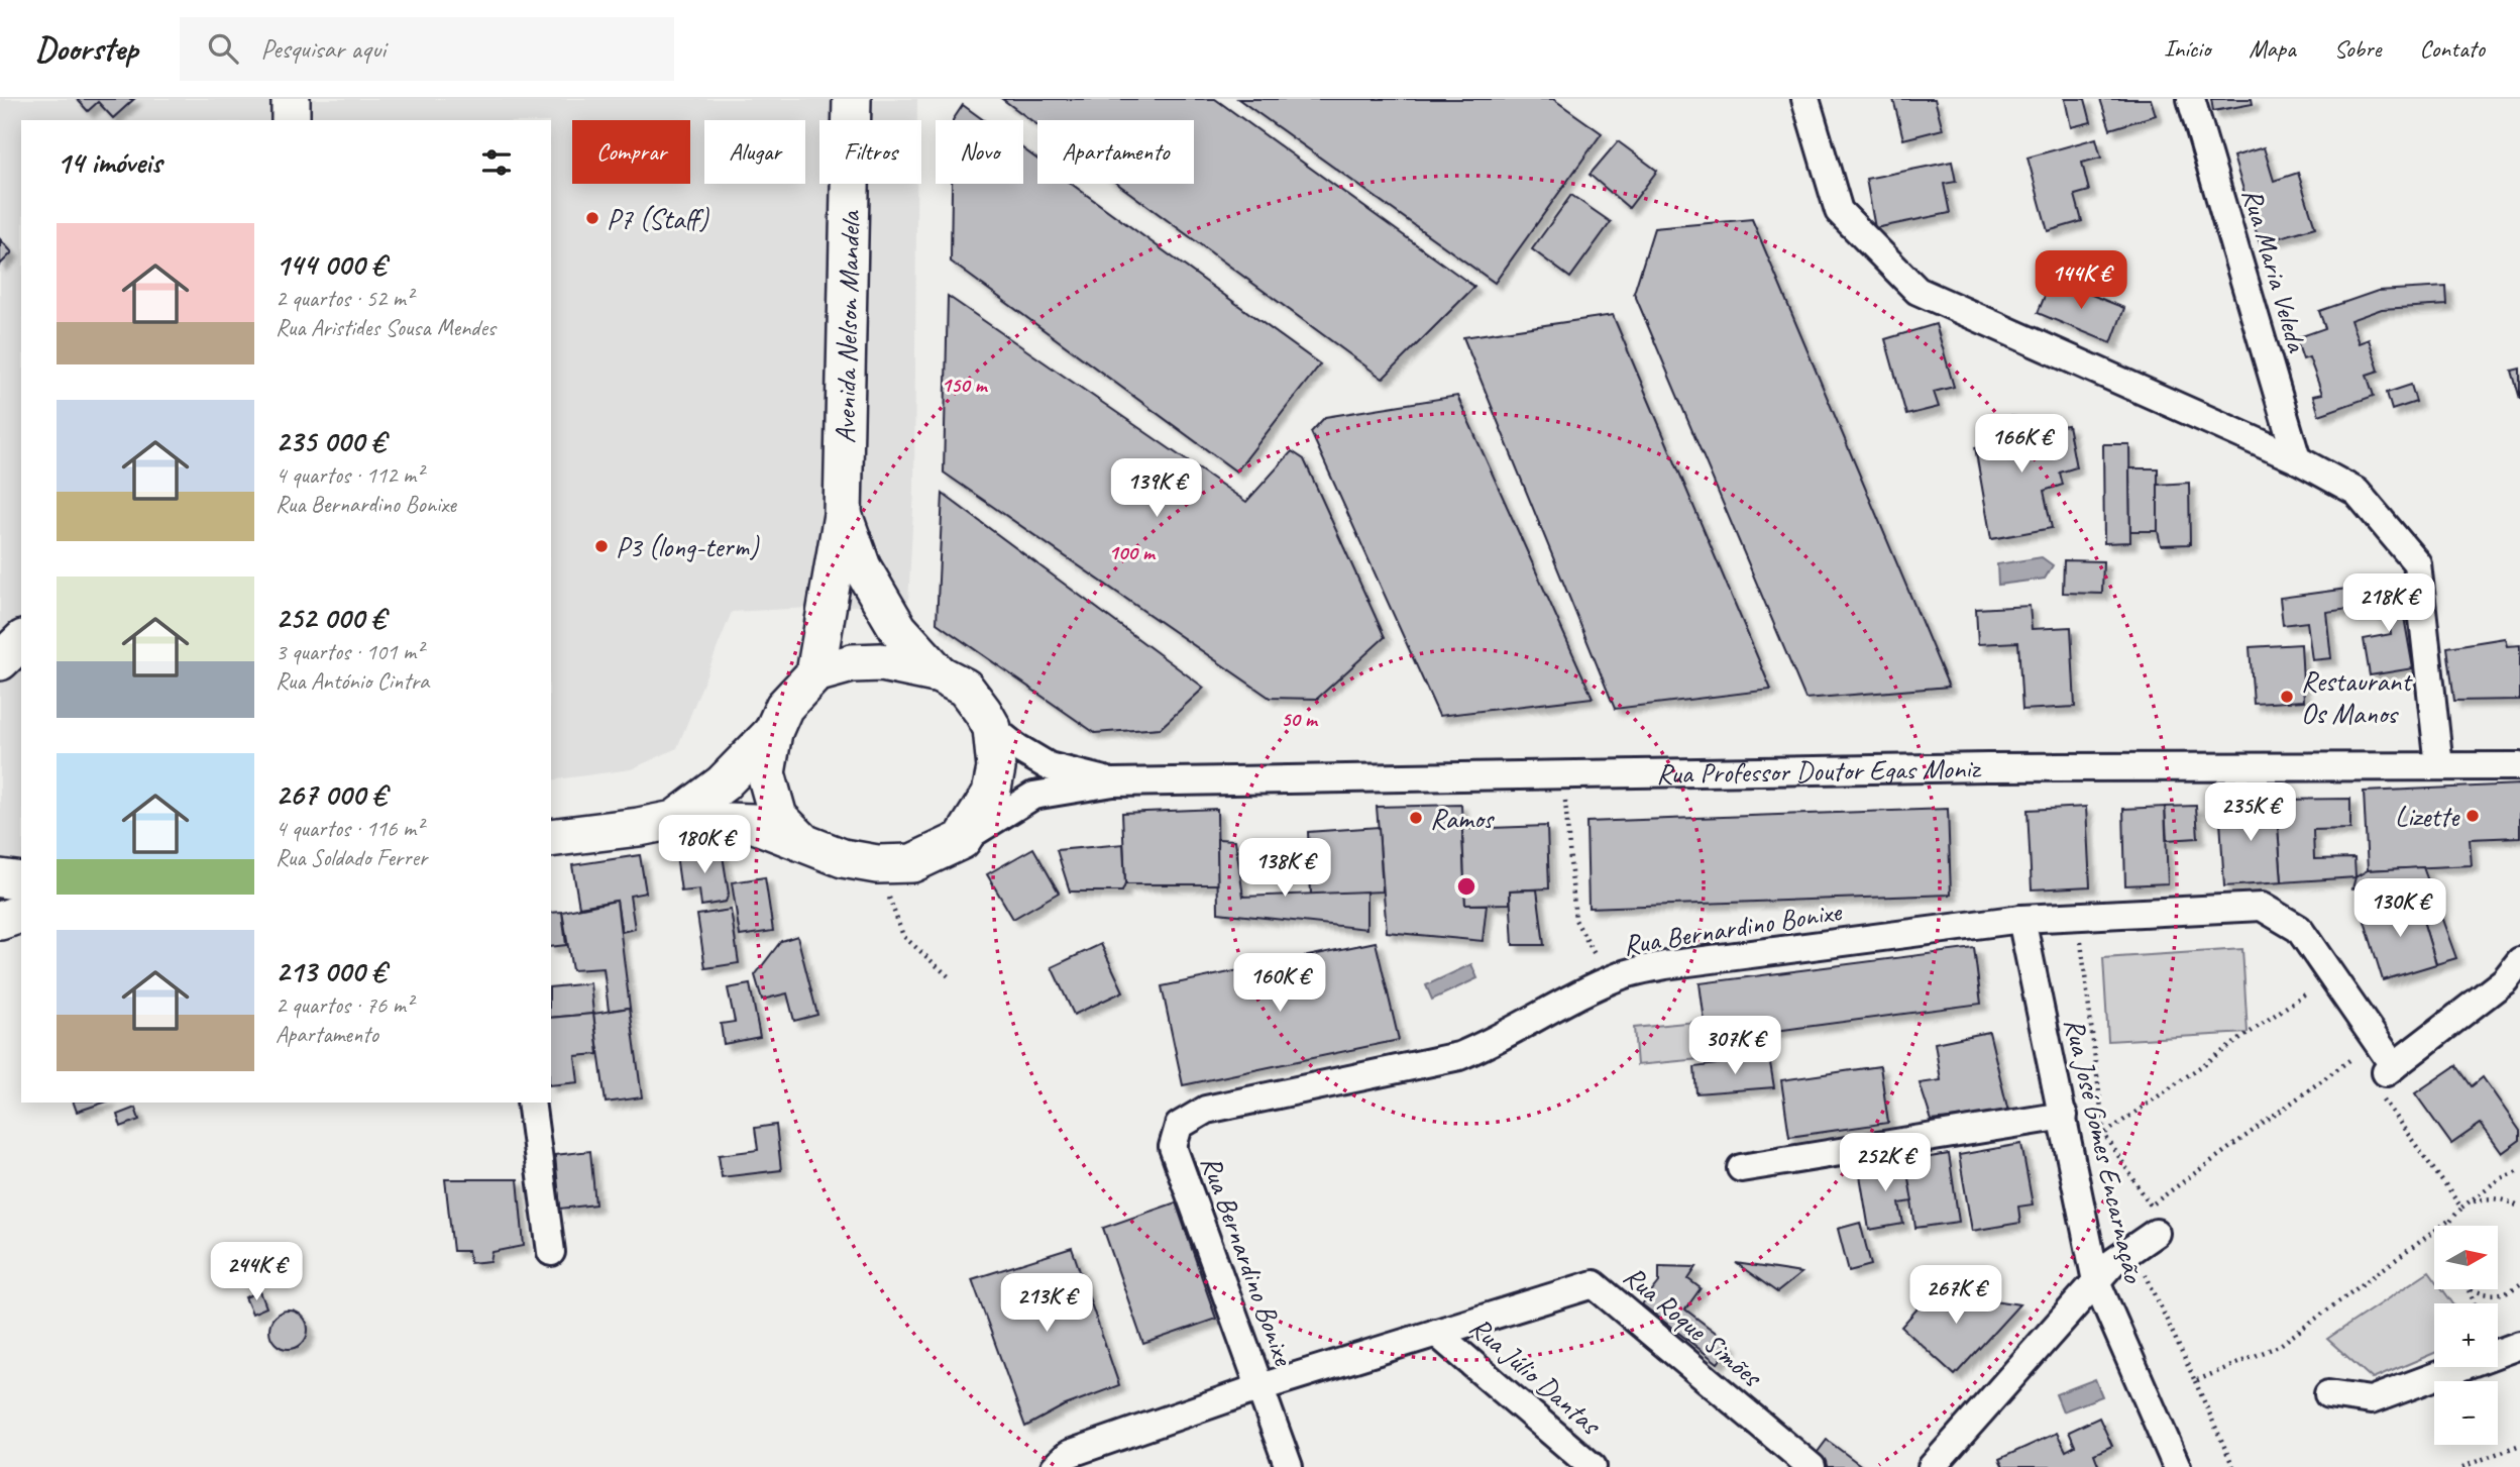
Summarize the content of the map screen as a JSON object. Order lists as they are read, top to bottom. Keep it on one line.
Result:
{"streets":{"street":["Rua Maria Veleda","Avenida Nelson Mandela","Rua Professor Doutor Egas Moniz","Rua Bernardino Bonixe","Rua José Gomes Encarnação","Rua Roque Simões","Rua Júlio Dantas"]},"crossings":[["Rua Bernardino Bonixe","Rua José Gomes Encarnação"],["Rua Roque Simões","Rua Júlio Dantas"]],"places":["P7 (Staff)","P3 (long-term)","Restaurant Os Manos","Lizette","Ramos"],"north":"right","page":{"header":"Doorstep","search":"Pesquisar aqui","nav":["Início","Mapa","Sobre","Contato"],"chip":["Comprar","Alugar","Filtros","Novo","Apartamento"],"heading":"14 imóveis","list":[{"name":"144 000 €","note":"2 quartos · 52 m² · Rua Aristides Sousa Mendes"},{"name":"235 000 €","note":"4 quartos · 112 m² · Rua Bernardino Bonixe"},{"name":"252 000 €","note":"3 quartos · 101 m² · Rua António Cintra"},{"name":"267 000 €","note":"4 quartos · 116 m² · Rua Soldado Ferrer"},{"name":"213 000 €","note":"2 quartos · 76 m² · Apartamento"}],"price":["144K €","166K €","139K €","218K €","235K €","180K €","138K €","130K €","160K €","307K €","252K €","244K €","267K €","213K €"],"map_buttons":["+","−"]},"rings":["150 m","100 m","50 m"]}
